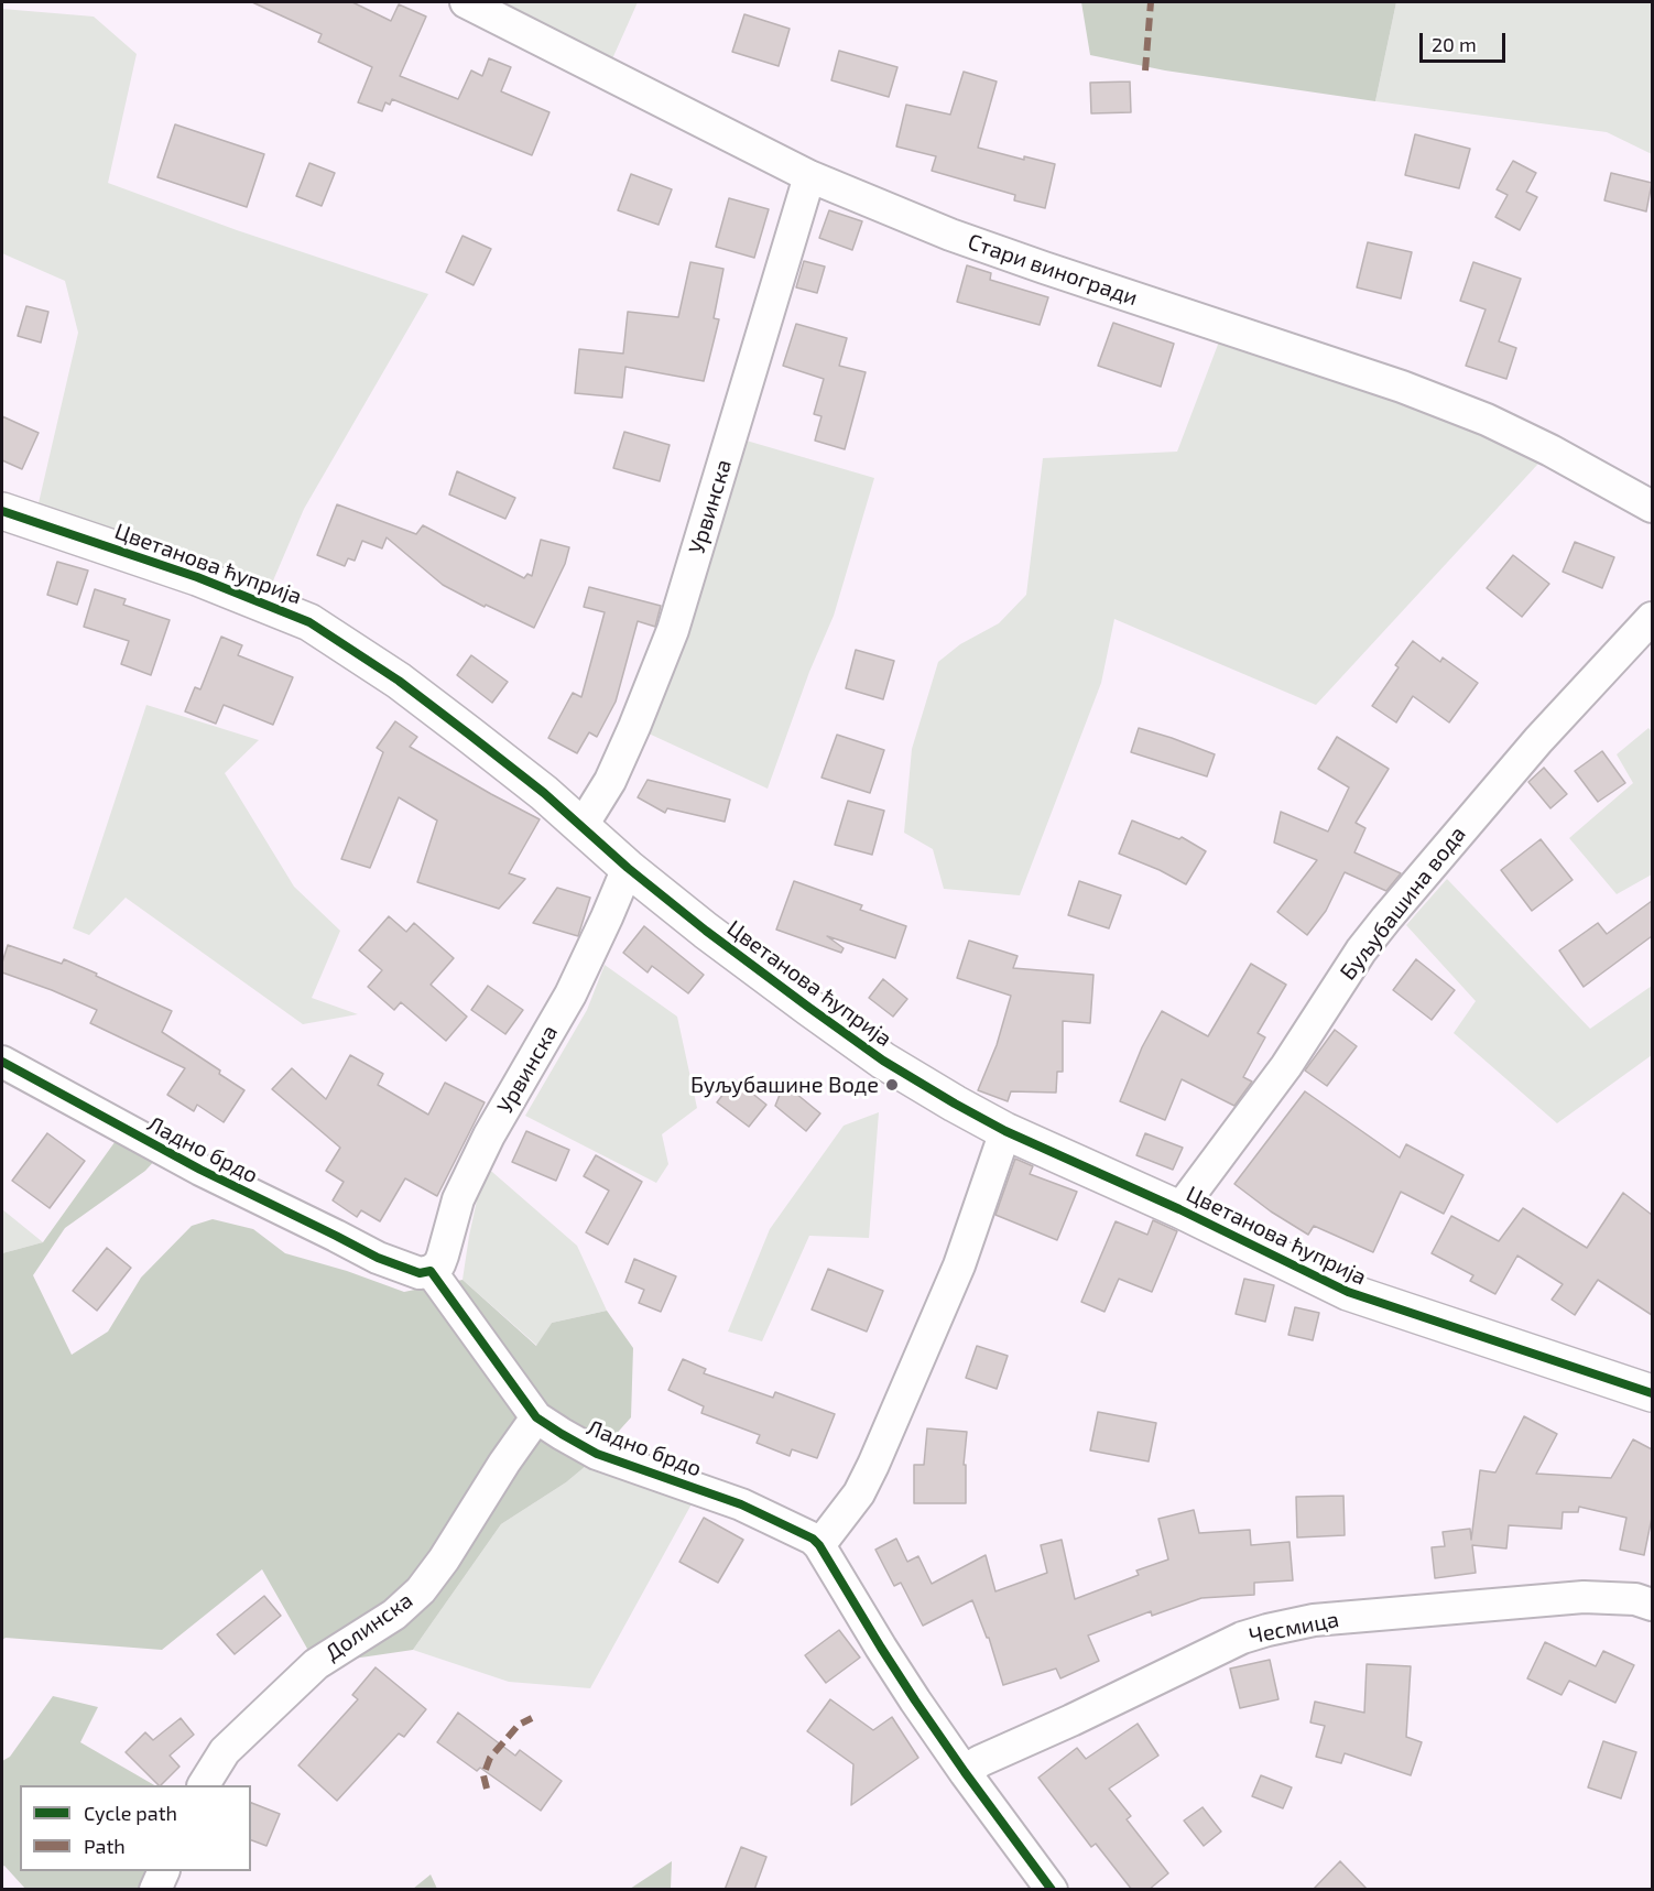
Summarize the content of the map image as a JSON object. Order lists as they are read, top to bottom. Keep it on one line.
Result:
{"streets":{"street":["Стари виногради","Урвинска","Цветанова ћуприја","Буљубашина вода","Ладно брдо","Долинска","Чесмица"]},"crossings":[["Стари виногради","Урвинска"],["Урвинска","Цветанова ћуприја"],["Урвинска","Ладно брдо"],["Цветанова ћуприја","Буљубашина вода"],["Ладно брдо","Долинска"],["Ладно брдо","Чесмица"]],"places":["Буљубашине Воде"],"legend":["Cycle path","Path"],"scale_bar":"20 m"}
